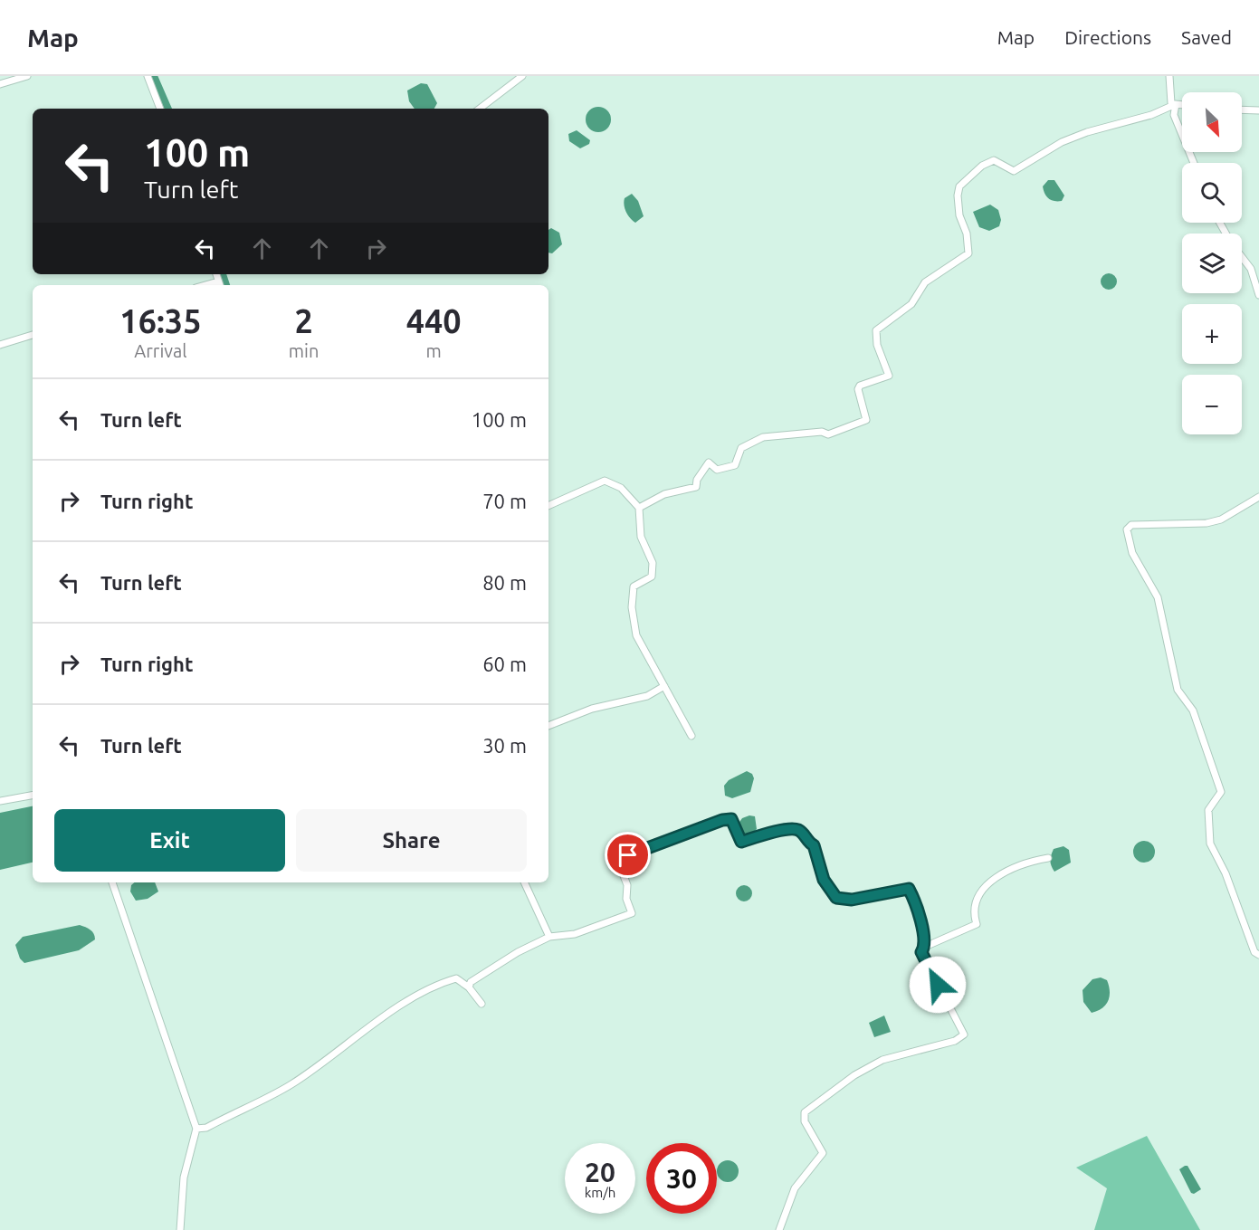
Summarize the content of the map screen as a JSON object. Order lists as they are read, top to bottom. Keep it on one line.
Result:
{"north":"bottom right","page":{"header":"Map","nav":["Map","Directions","Saved"],"map_buttons":["+","−"],"turn":["100 m","Turn left"],"eta":["16:35","Arrival","2","min","440","m"],"list":[{"name":"Turn left","value":"100 m"},{"name":"Turn right","value":"70 m"},{"name":"Turn left","value":"80 m"},{"name":"Turn right","value":"60 m"},{"name":"Turn left","value":"30 m"}],"buttons":["Exit","Share"],"speed":"20 km/h","limit":"30"}}
